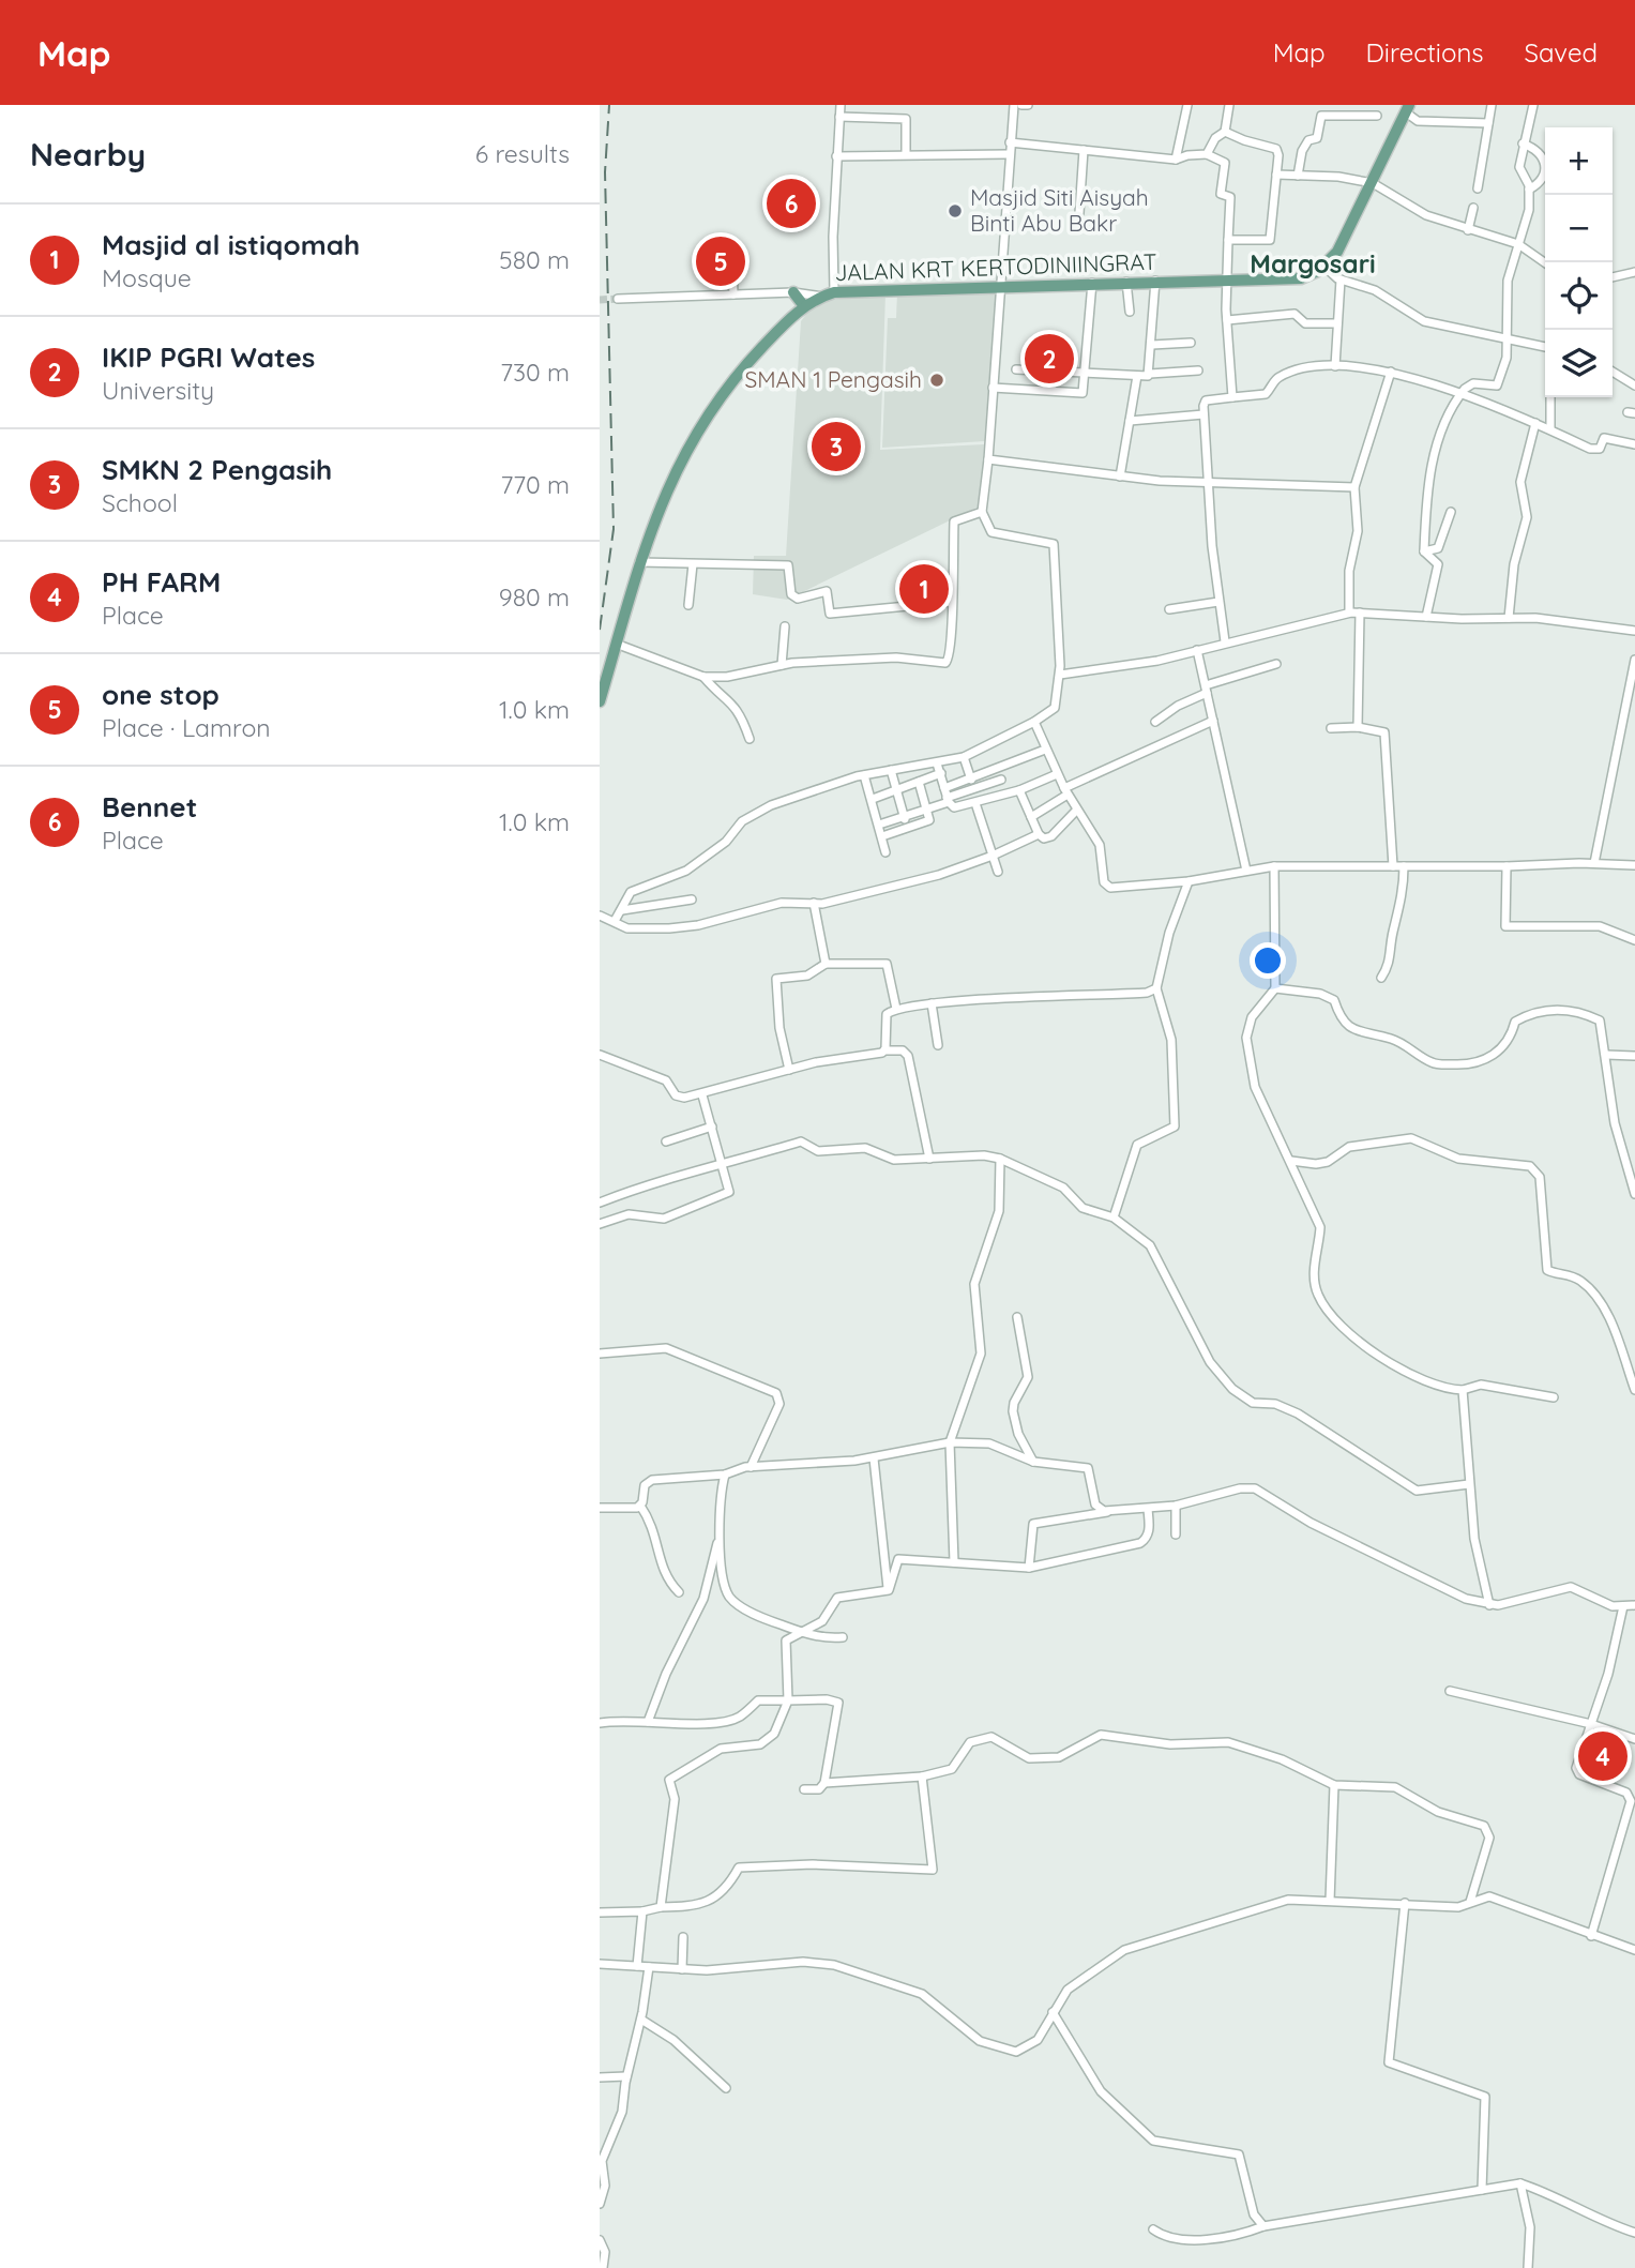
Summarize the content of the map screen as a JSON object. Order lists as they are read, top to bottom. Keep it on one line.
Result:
{"streets":{"main road":["JALAN KRT KERTODINIINGRAT"]},"districts":["Margosari"],"places":["Masjid Siti Aisyah Binti Abu Bakr","SMAN 1 Pengasih"],"page":{"header":"Map","nav":["Map","Directions","Saved"],"heading":["Nearby","6 results"],"map_buttons":["+","−"],"pins":["6","5","2","3","1","4"],"list":[{"mark":"1","name":"Masjid al istiqomah","note":"Mosque","value":"580 m"},{"mark":"2","name":"IKIP PGRI Wates","note":"University","value":"730 m"},{"mark":"3","name":"SMKN 2 Pengasih","note":"School","value":"770 m"},{"mark":"4","name":"PH FARM","note":"Place","value":"980 m"},{"mark":"5","name":"one stop","note":"Place · Lamron","value":"1.0 km"},{"mark":"6","name":"Bennet","note":"Place","value":"1.0 km"}]}}
